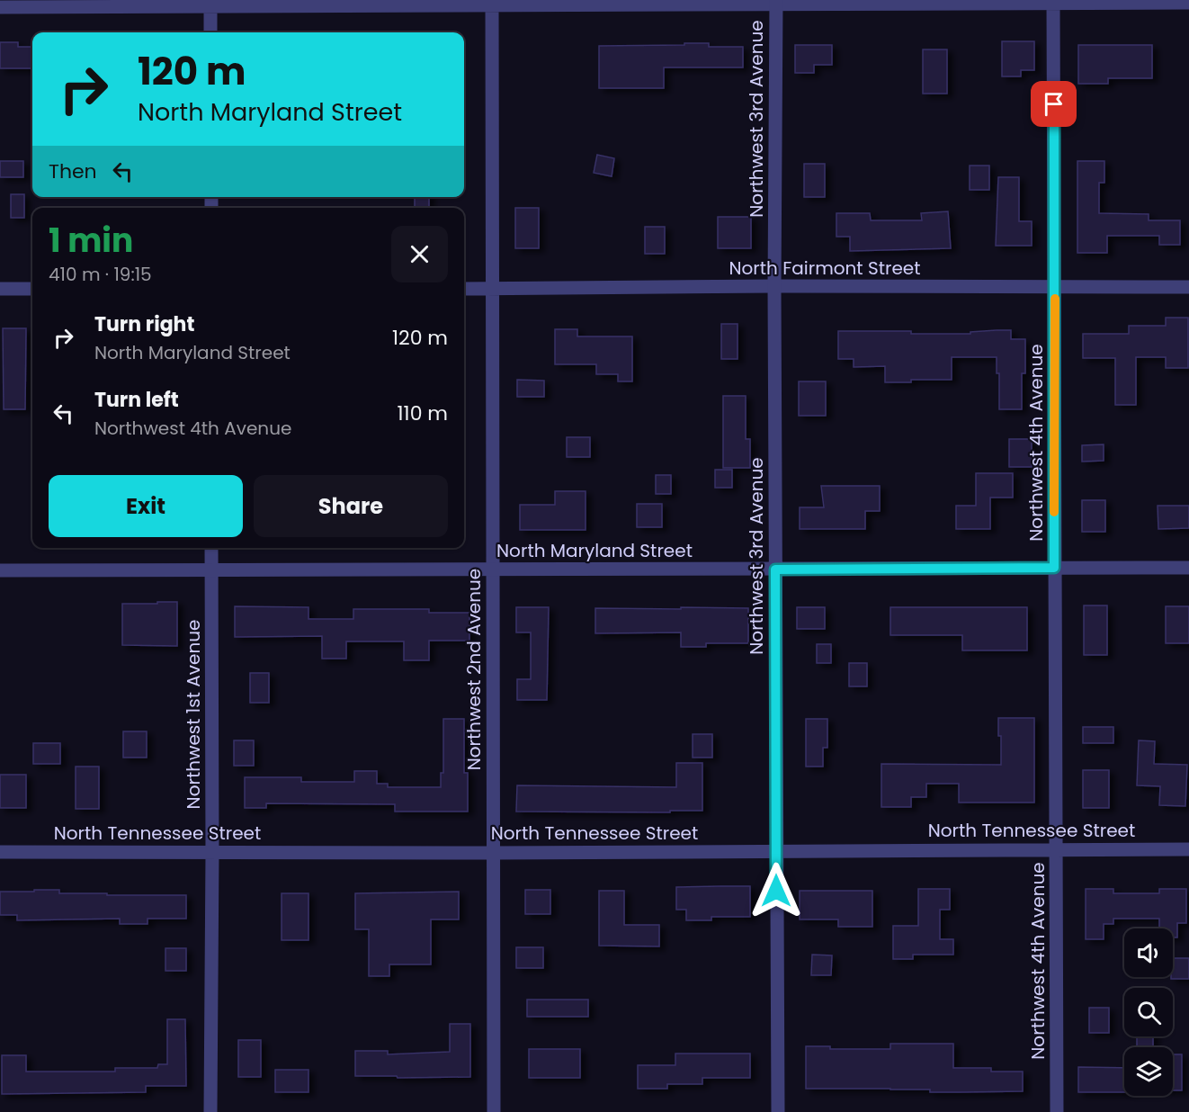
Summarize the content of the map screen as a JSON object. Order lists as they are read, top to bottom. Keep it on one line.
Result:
{"streets":{"street":["Northwest 3rd Avenue","North Fairmont Street","Northwest 4th Avenue","North Maryland Street","Northwest 2nd Avenue","Northwest 1st Avenue","North Tennessee Street"]},"crossings":[["Northwest 3rd Avenue","North Fairmont Street"],["Northwest 3rd Avenue","North Maryland Street"],["Northwest 3rd Avenue","North Tennessee Street"],["North Fairmont Street","Northwest 4th Avenue"],["North Fairmont Street","Northwest 2nd Avenue"],["Northwest 4th Avenue","North Maryland Street"],["Northwest 4th Avenue","North Tennessee Street"],["North Maryland Street","Northwest 2nd Avenue"],["North Maryland Street","Northwest 1st Avenue"],["Northwest 2nd Avenue","North Tennessee Street"],["Northwest 1st Avenue","North Tennessee Street"]],"page":{"turn":["120 m","North Maryland Street"],"then":"Then","heading":["1 min","410 m · 19:15"],"list":[{"name":"Turn right","note":"North Maryland Street","value":"120 m"},{"name":"Turn left","note":"Northwest 4th Avenue","value":"110 m"}],"buttons":["Exit","Share"]}}
